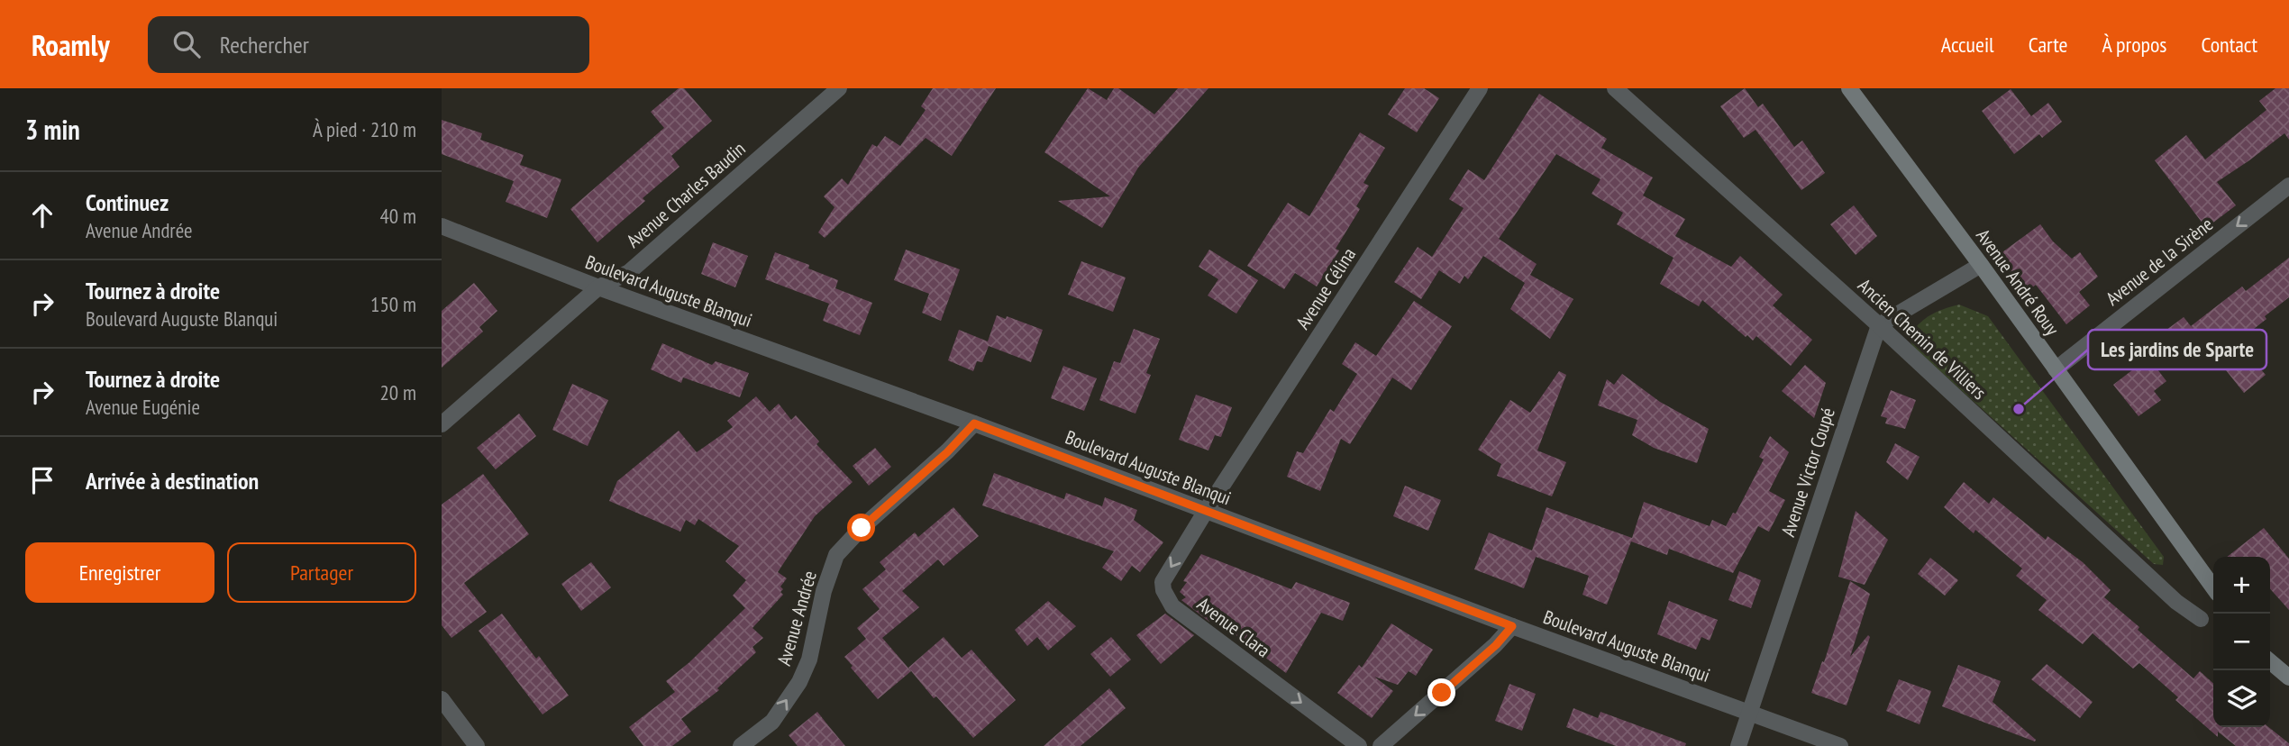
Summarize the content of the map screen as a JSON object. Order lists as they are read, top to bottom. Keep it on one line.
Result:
{"streets":{"main road":["Avenue André Rouy"],"street":["Avenue Charles Baudin","Avenue de la Sirène","Avenue Célina","Boulevard Auguste Blanqui","Ancien Chemin de Villiers","Avenue Victor Coupé","Avenue Andrée","Avenue Clara"]},"crossings":[["Avenue Charles Baudin","Boulevard Auguste Blanqui"],["Avenue de la Sirène","Avenue André Rouy"],["Avenue Célina","Boulevard Auguste Blanqui"],["Avenue Célina","Avenue Clara"],["Boulevard Auguste Blanqui","Avenue Victor Coupé"],["Boulevard Auguste Blanqui","Avenue Andrée"],["Boulevard Auguste Blanqui","Avenue Clara"],["Ancien Chemin de Villiers","Avenue Victor Coupé"]],"one_way":["Avenue de la Sirène","Avenue Andrée","Avenue Clara"],"places":["Les jardins de Sparte"],"page":{"header":"Roamly","search":"Rechercher","nav":["Accueil","Carte","À propos","Contact"],"heading":["3 min","À pied · 210 m"],"list":[["Continuez","Avenue Andrée","40 m"],["Tournez à droite","Boulevard Auguste Blanqui","150 m"],["Tournez à droite","Avenue Eugénie","20 m"],"Arrivée à destination"],"buttons":["Enregistrer","Partager"],"map_buttons":["+","−"]}}
